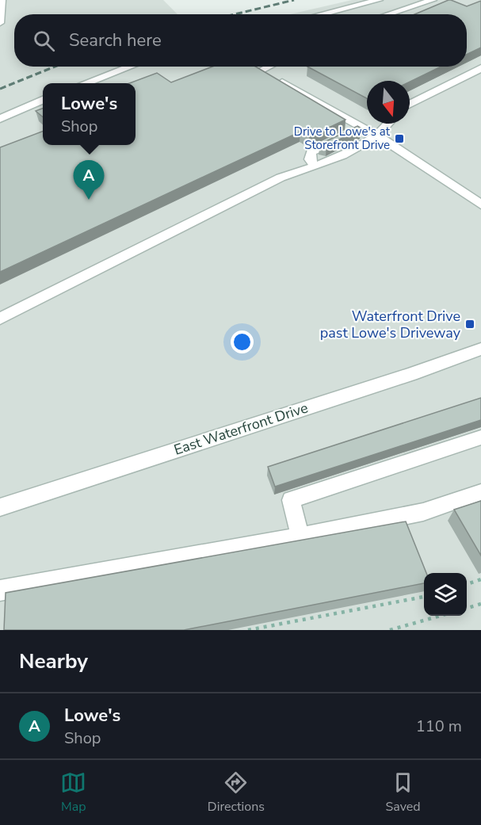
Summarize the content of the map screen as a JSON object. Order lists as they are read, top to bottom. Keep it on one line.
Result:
{"streets":{"street":["East Waterfront Drive"]},"places":{"transit":["Drive to Lowe's at Storefront Drive","Waterfront Drive past Lowe's Driveway"]},"north":"bottom","page":{"search":"Search here","popup":["Lowe's","Shop"],"pins":"A","heading":"Nearby","list":[{"mark":"A","name":"Lowe's","note":"Shop","value":"110 m"}],"nav":["Map","Directions","Saved"]}}
